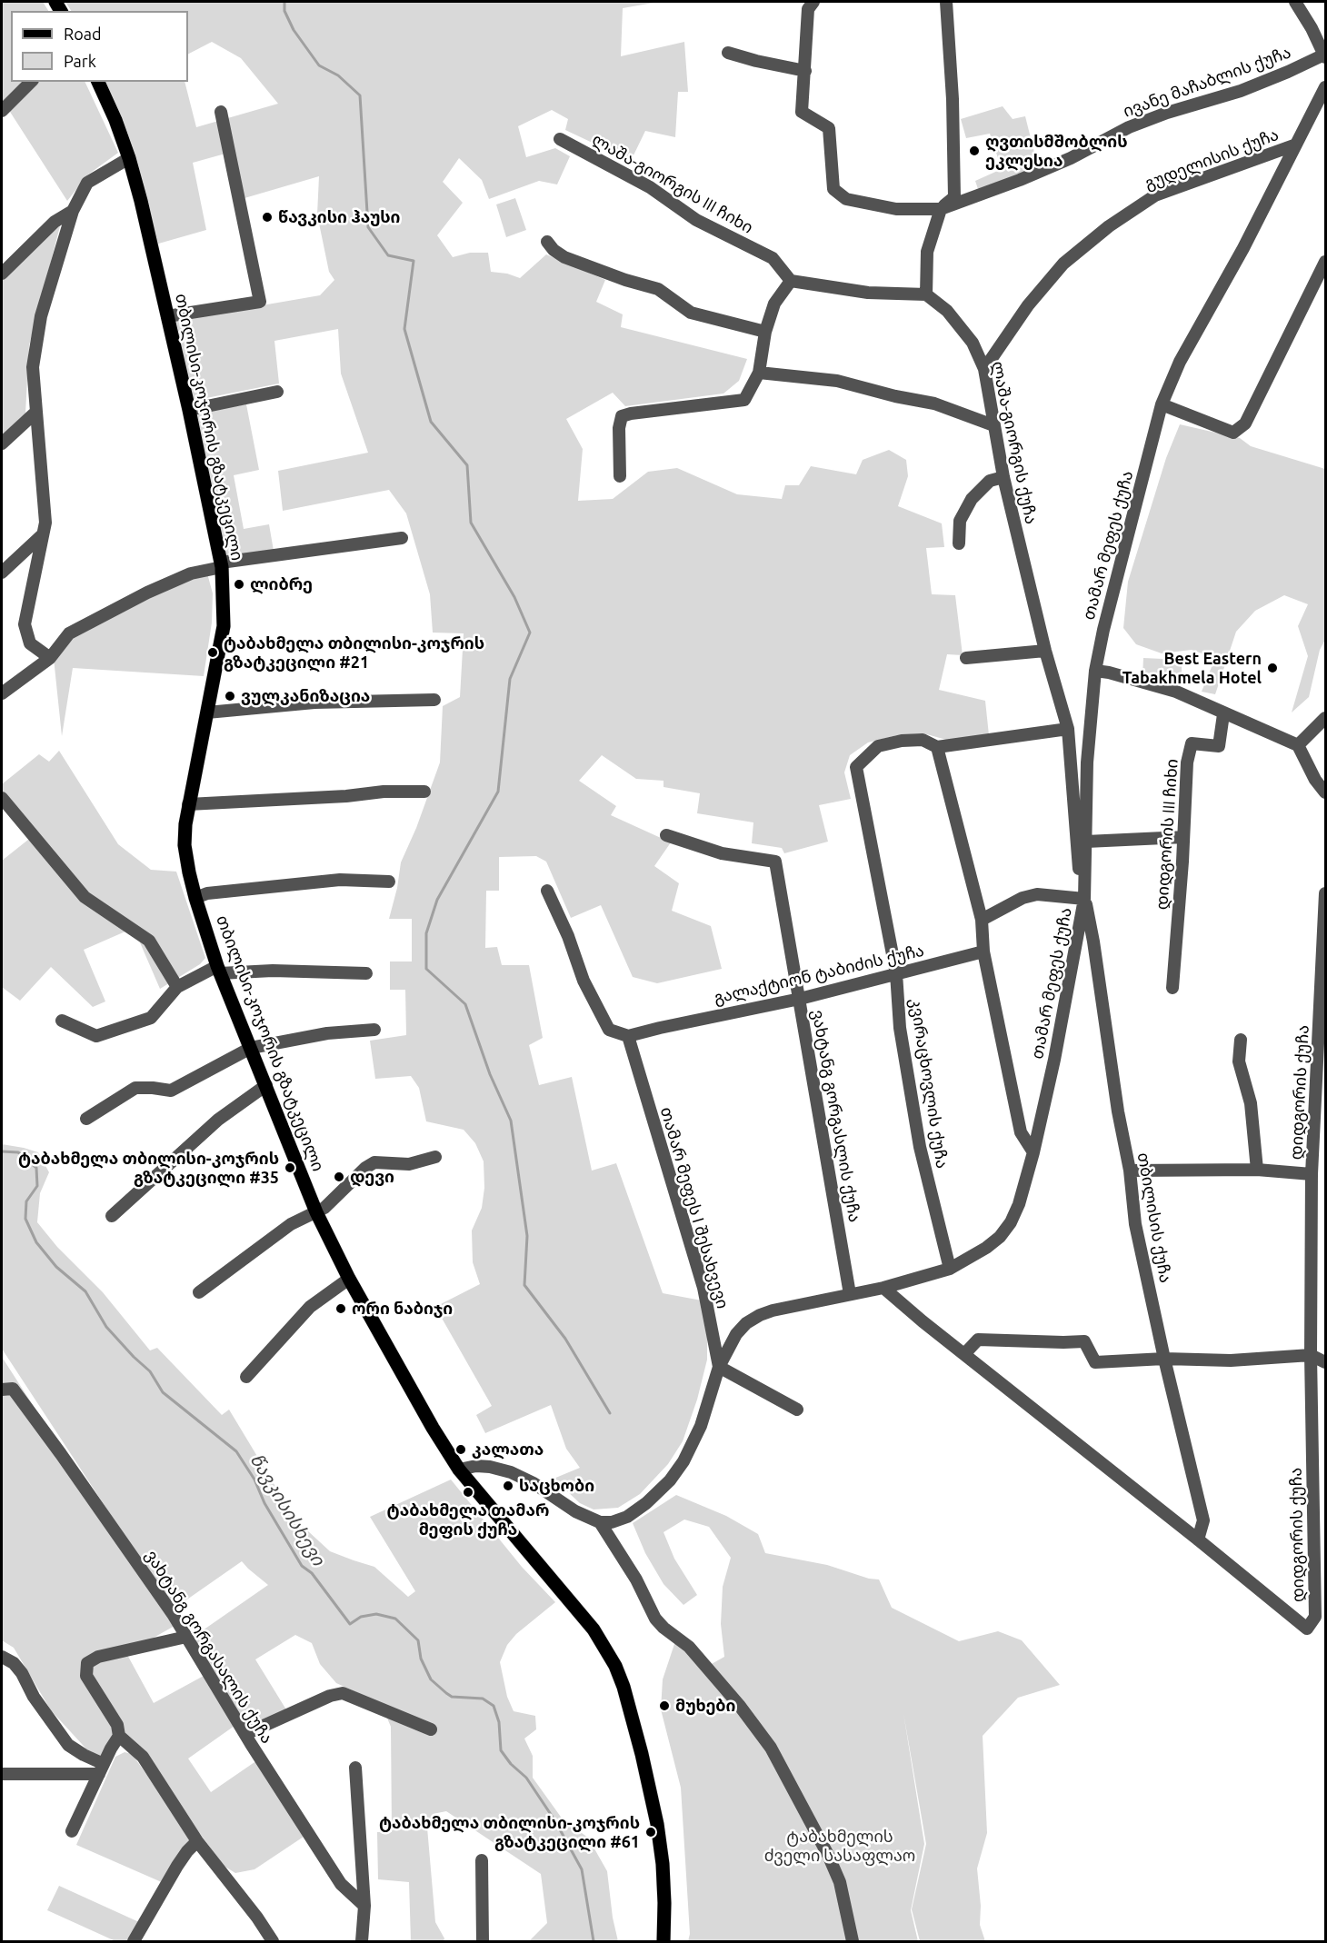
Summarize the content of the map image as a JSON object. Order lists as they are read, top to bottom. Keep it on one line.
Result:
{"streets":{"main road":["თბილისი-კოჯორის გზატკეცილი"],"street":["ივანე მაჩაბლის ქუჩა","გუდელისის ქუჩა","ლაშა-გიორგის III ჩიხი","ლაშა-გიორგის ქუჩა","თამარ მეფეს ქუჩა","დიდგორის III ჩიხი","გალაქტიონ ტაბიძის ქუჩა","კვირაცხოვლის ქუჩა","დიდგორის ქუჩა","ვახტანგ გორგასლის ქუჩა","თამარ მეფეს I შესახვევი","თბილისის ქუჩა","ვახტანგ გორგასალის ქუჩა"]},"crossings":[["გუდელისის ქუჩა","ლაშა-გიორგის ქუჩა"],["გუდელისის ქუჩა","თამარ მეფეს ქუჩა"],["ლაშა-გიორგის ქუჩა","თამარ მეფეს ქუჩა"],["ლაშა-გიორგის ქუჩა","კვირაცხოვლის ქუჩა"],["ლაშა-გიორგის ქუჩა","თბილისის ქუჩა"],["თამარ მეფეს ქუჩა","კვირაცხოვლის ქუჩა"],["თამარ მეფეს ქუჩა","დიდგორის ქუჩა"],["თამარ მეფეს ქუჩა","ვახტანგ გორგასლის ქუჩა"],["თამარ მეფეს ქუჩა","თამარ მეფეს I შესახვევი"],["თამარ მეფეს ქუჩა","თბილისის ქუჩა"],["გალაქტიონ ტაბიძის ქუჩა","კვირაცხოვლის ქუჩა"],["გალაქტიონ ტაბიძის ქუჩა","ვახტანგ გორგასლის ქუჩა"],["გალაქტიონ ტაბიძის ქუჩა","თამარ მეფეს I შესახვევი"],["დიდგორის ქუჩა","თბილისის ქუჩა"]],"water":["წავკისისხევი"],"parks":["ტაბახმელის ძველი სასაფლაო"],"places":["ღვთისმშობლის ეკლესია","წავკისი ჰაუსი","ლიბრე","ტაბახმელა თბილისი-კოჯრის გზატკეცილი #21","Best Eastern Tabakhmela Hotel","ვულკანიზაცია","ტაბახმელა თბილისი-კოჯრის გზატკეცილი #35","დევი","ორი ნაბიჯი","კალათა","საცხობი","ტაბახმელა თამარ მეფის ქუჩა","მუხები","ტაბახმელა თბილისი-კოჯრის გზატკეცილი #61"],"legend":["Road","Park"]}
